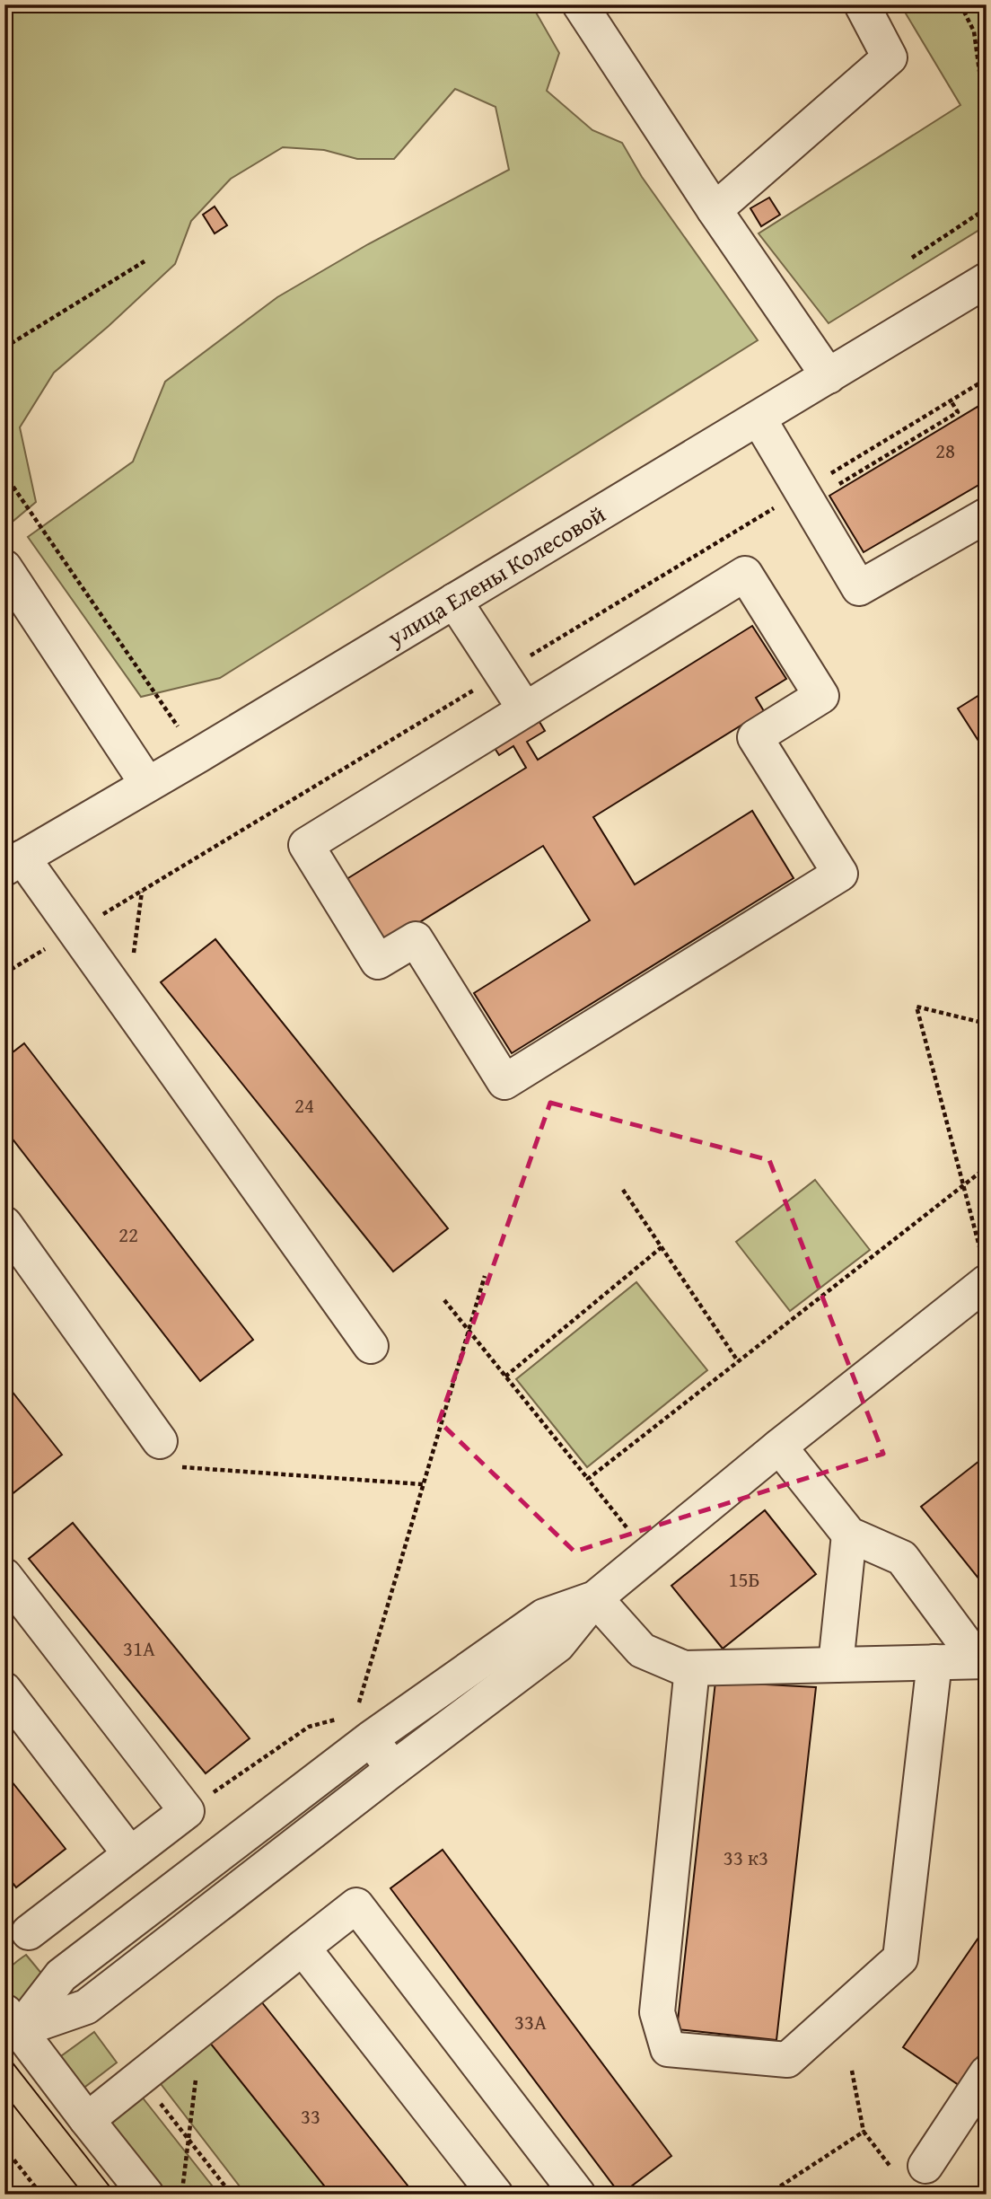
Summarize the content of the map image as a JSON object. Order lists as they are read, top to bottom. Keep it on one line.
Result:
{"streets":{"street":["улица Елены Колесовой"]},"house_numbers":["28","24","22","15Б","31А","33 к3","33А","33"]}
